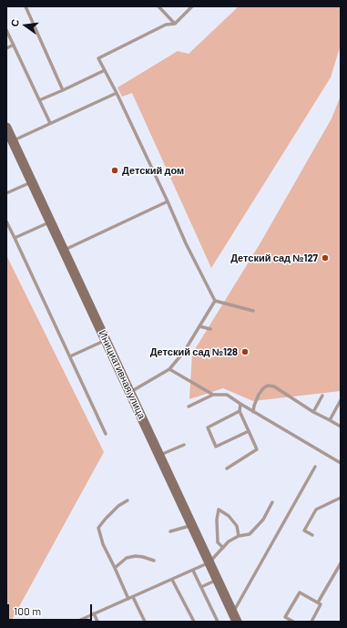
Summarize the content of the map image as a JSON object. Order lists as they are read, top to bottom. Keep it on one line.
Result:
{"streets":{"main road":["Инициативная улица"]},"places":["Детский дом","Детский сад №127","Детский сад №128"],"scale_bar":"100 m","north":"left"}
